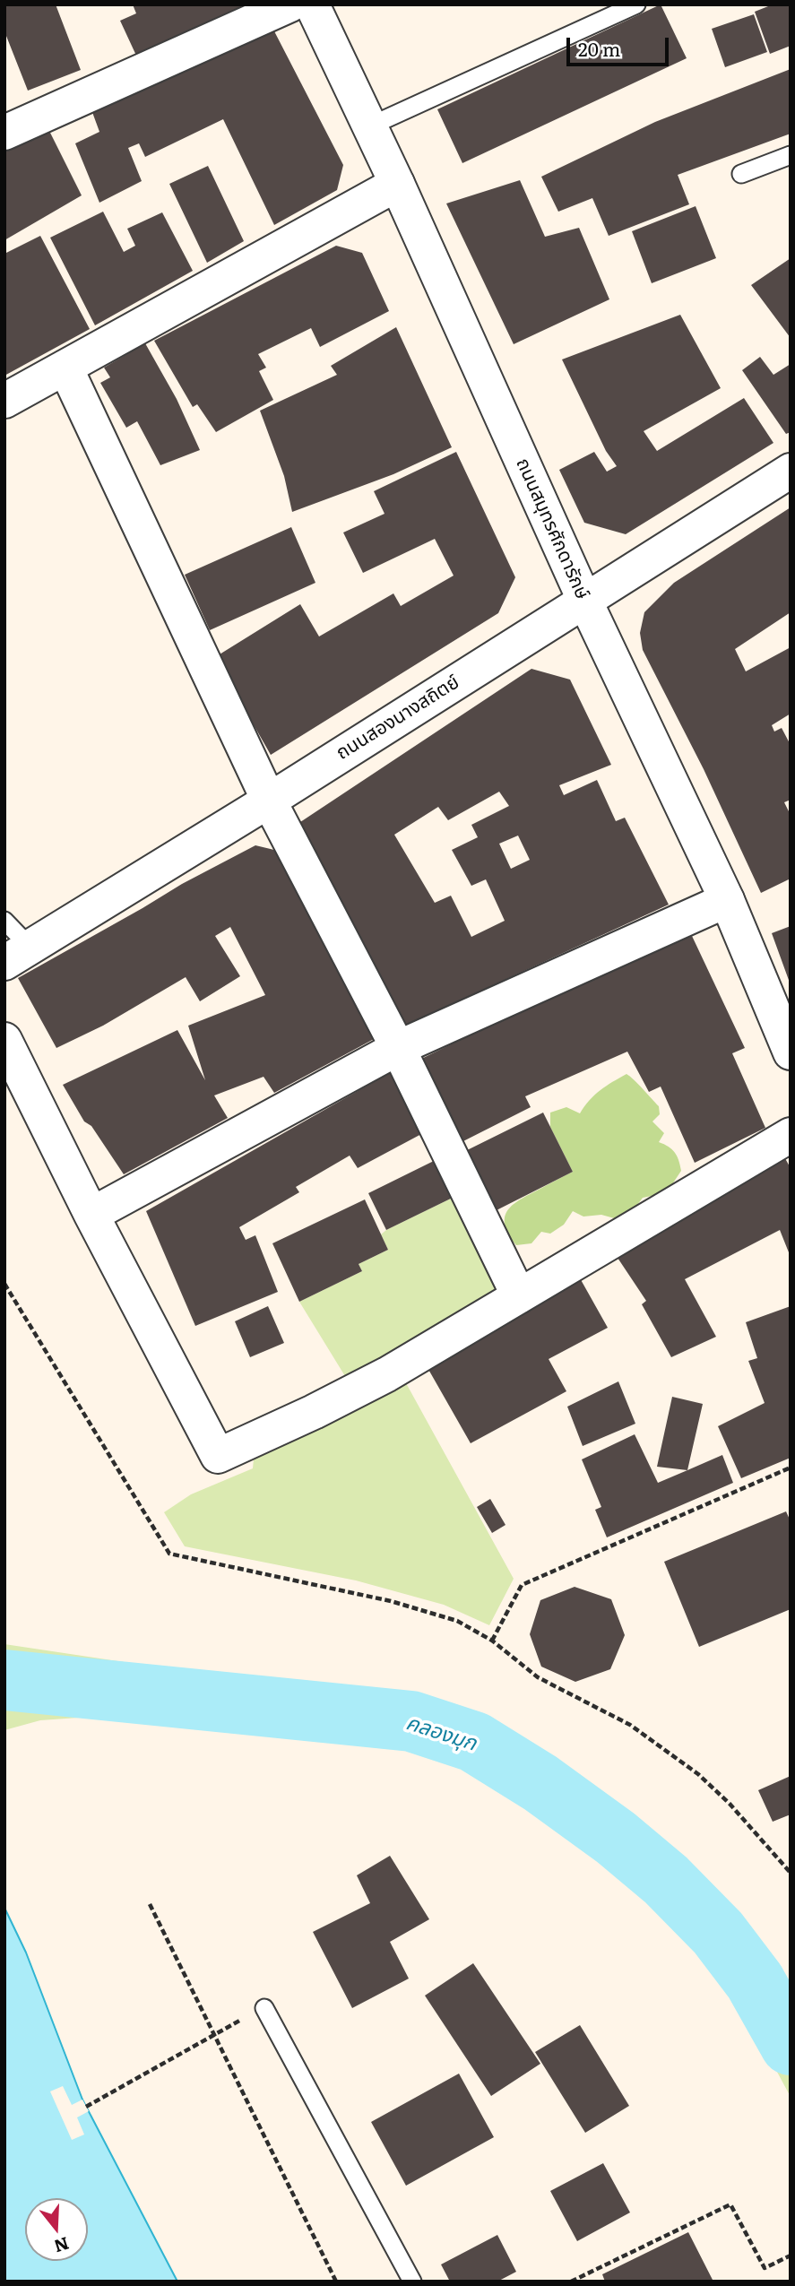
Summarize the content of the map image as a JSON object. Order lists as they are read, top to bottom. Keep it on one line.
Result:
{"streets":{"street":["ถนนสมุทรศักดารักษ์","ถนนสองนางสถิตย์"]},"crossings":[["ถนนสมุทรศักดารักษ์","ถนนสองนางสถิตย์"]],"water":["คลองมุก"],"scale_bar":"20 m","north":"bottom"}
